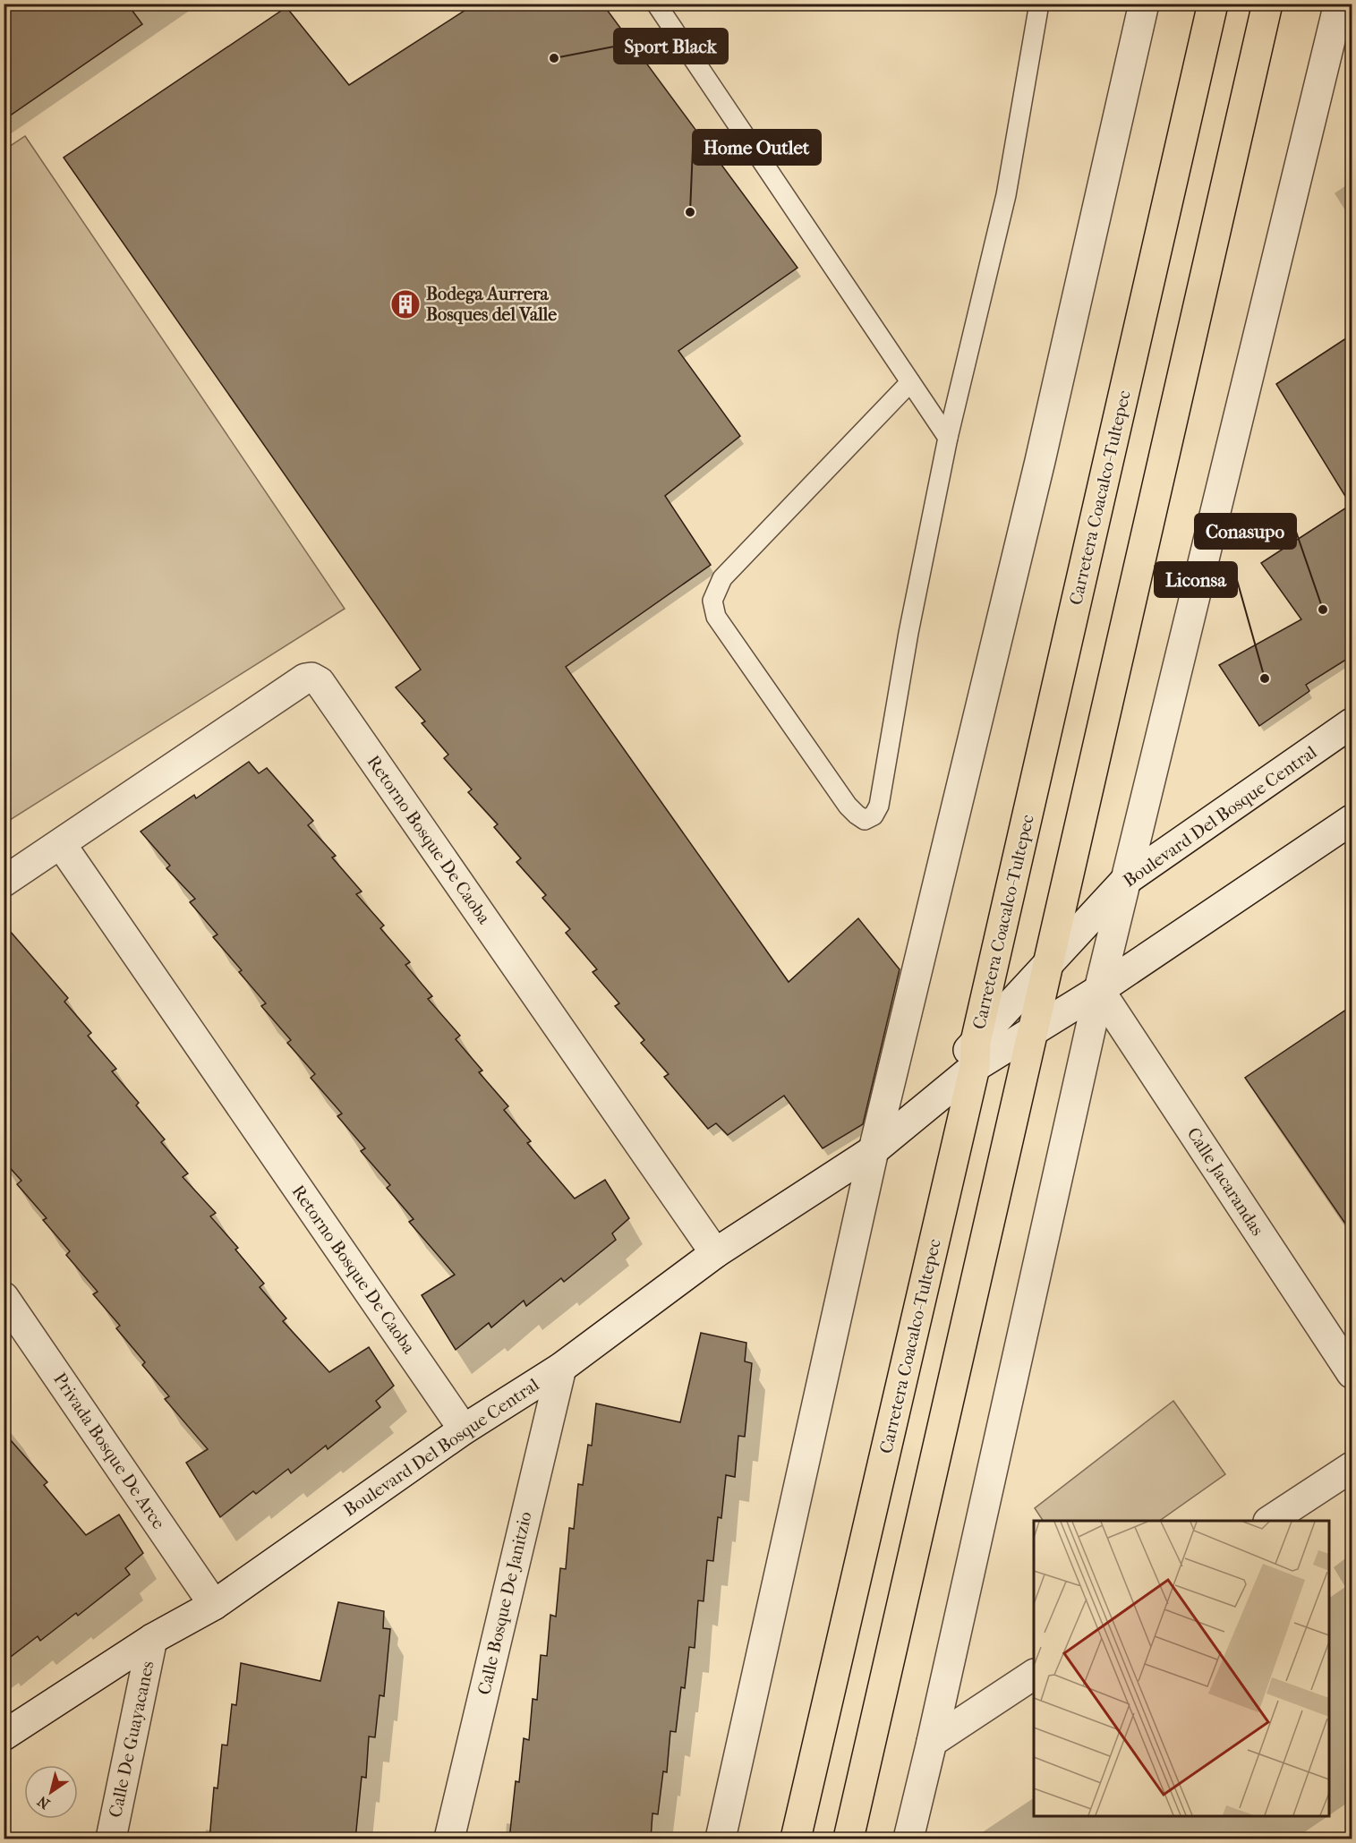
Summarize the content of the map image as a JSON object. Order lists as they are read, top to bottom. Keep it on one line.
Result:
{"streets":{"main road":["Carretera Coacalco-Tultepec"],"street":["Boulevard Del Bosque Central","Retorno Bosque De Caoba","Calle Jacarandas","Privada Bosque De Arce","Calle Bosque De Janitzio","Calle De Guayacanes"]},"crossings":[["Carretera Coacalco-Tultepec","Boulevard Del Bosque Central"],["Boulevard Del Bosque Central","Retorno Bosque De Caoba"],["Boulevard Del Bosque Central","Calle Jacarandas"],["Boulevard Del Bosque Central","Privada Bosque De Arce"],["Boulevard Del Bosque Central","Calle Bosque De Janitzio"],["Boulevard Del Bosque Central","Calle De Guayacanes"]],"places":{"other":["Sport Black","Home Outlet","Conasupo","Liconsa"],"building":["Bodega Aurrera Bosques del Valle"]},"north":"bottom left"}
